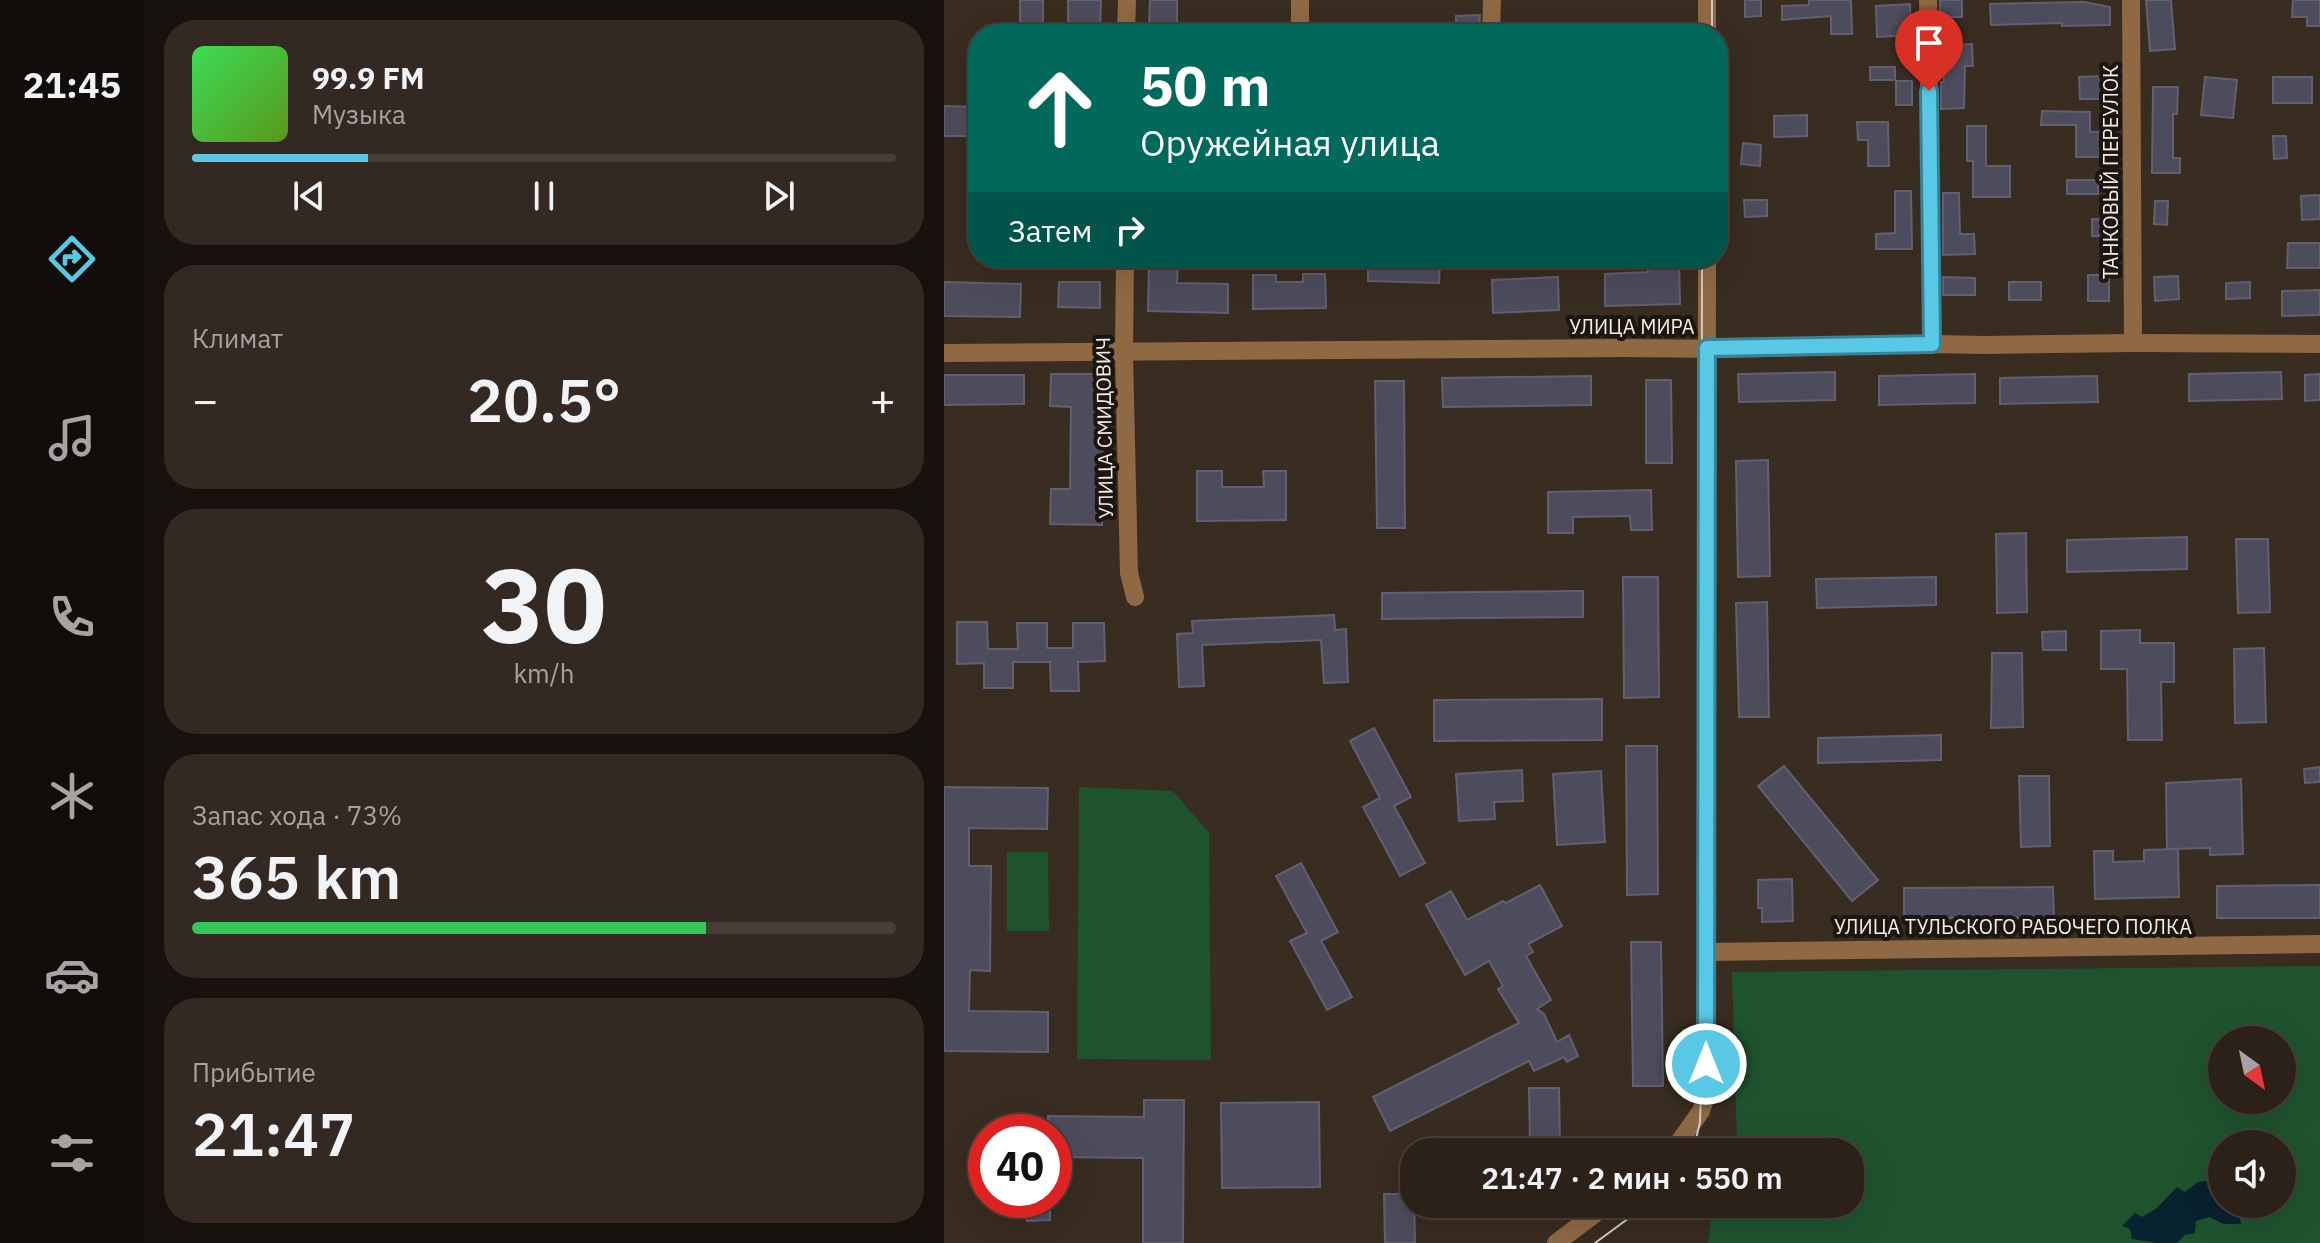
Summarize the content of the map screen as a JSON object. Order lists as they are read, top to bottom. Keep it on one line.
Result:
{"streets":{"street":["ТАНКОВЫЙ ПЕРЕУЛОК","УЛИЦА МИРА","УЛИЦА СМИДОВИЧ","УЛИЦА ТУЛЬСКОГО РАБОЧЕГО ПОЛКА"]},"crossings":[["ТАНКОВЫЙ ПЕРЕУЛОК","УЛИЦА МИРА"],["УЛИЦА МИРА","УЛИЦА СМИДОВИЧ"]],"north":"bottom right","page":{"tabs":"21:45","turn":["50 m","Оружейная улица"],"song":["99.9 FM","Музыка"],"then":"Затем","tile":["Климат",["30","km/h"],["Запас хода · 73%","365 km"],["Прибытие","21:47"]],"heat":["−","20.5°","+"],"limit":"40","trip":"21:47 · 2 мин · 550 m"}}
